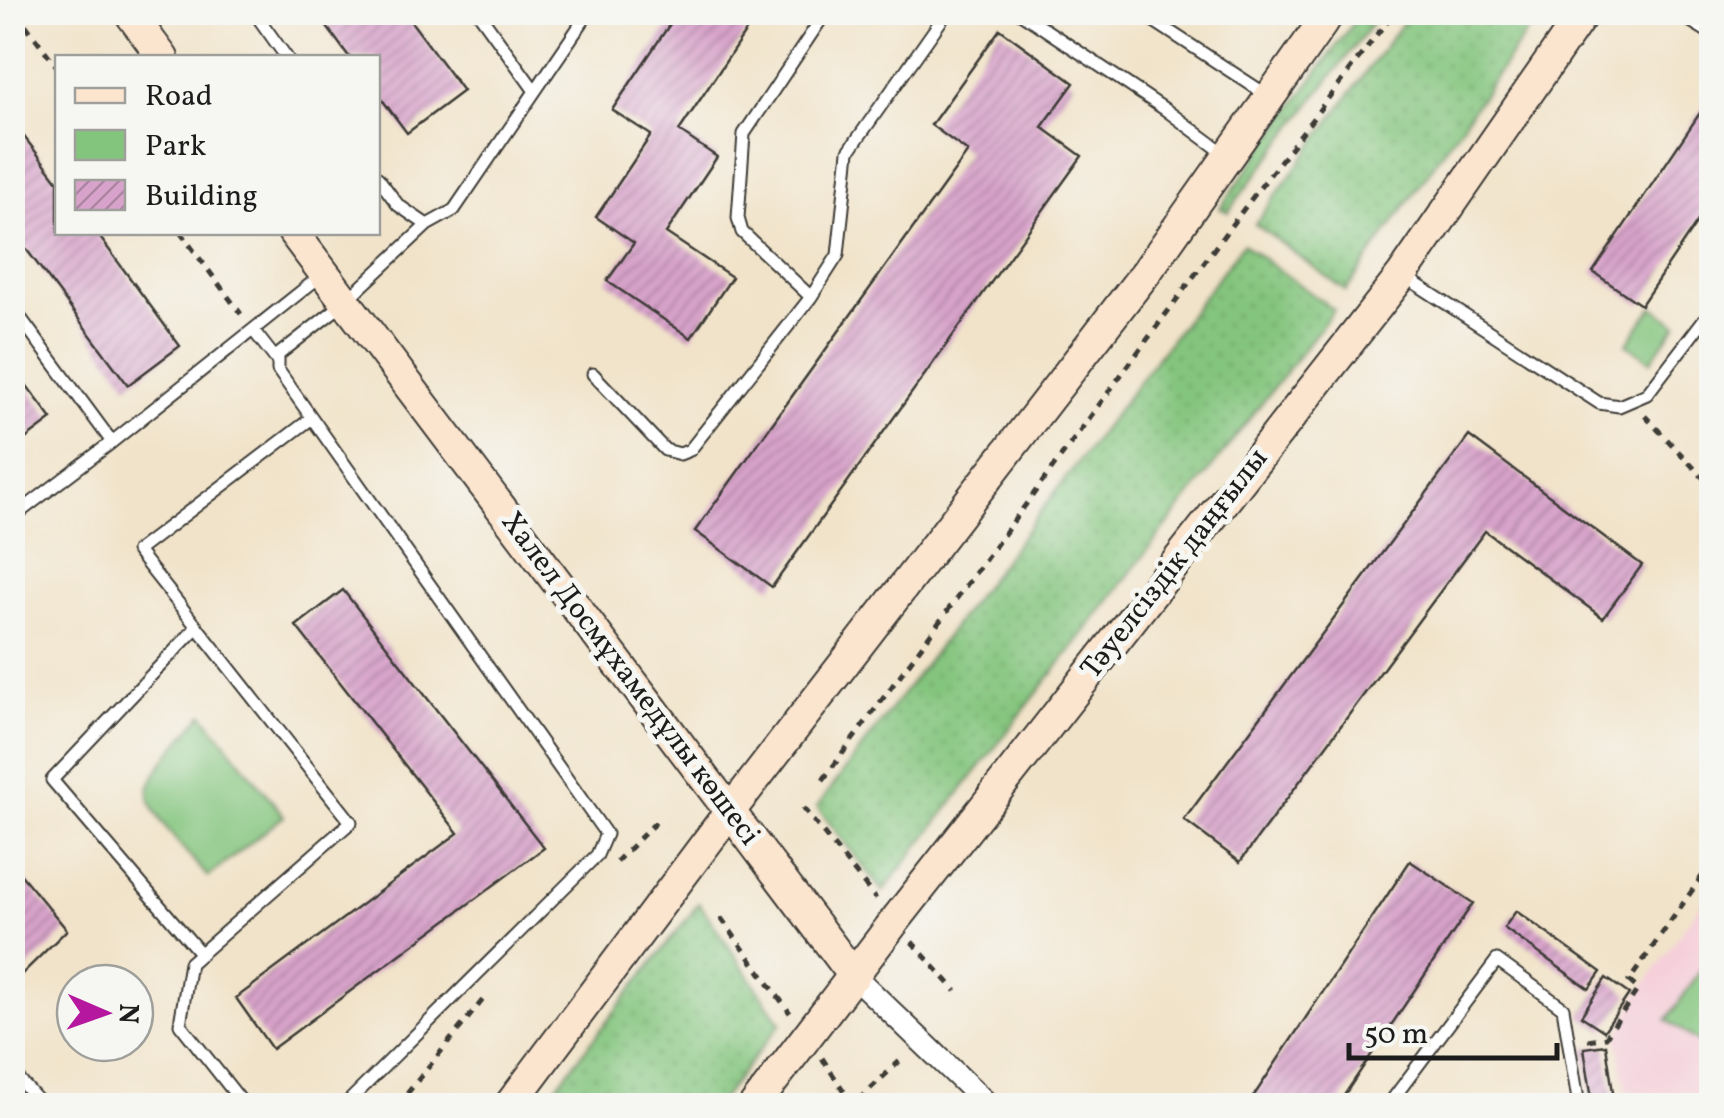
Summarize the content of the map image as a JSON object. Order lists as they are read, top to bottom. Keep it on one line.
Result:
{"streets":{"street":["Тәуелсіздік даңғылы","Халел Досмұхамедұлы көшесі"]},"crossings":[["Тәуелсіздік даңғылы","Халел Досмұхамедұлы көшесі"]],"legend":["Road","Park","Building"],"scale_bar":"50 m","north":"right"}
